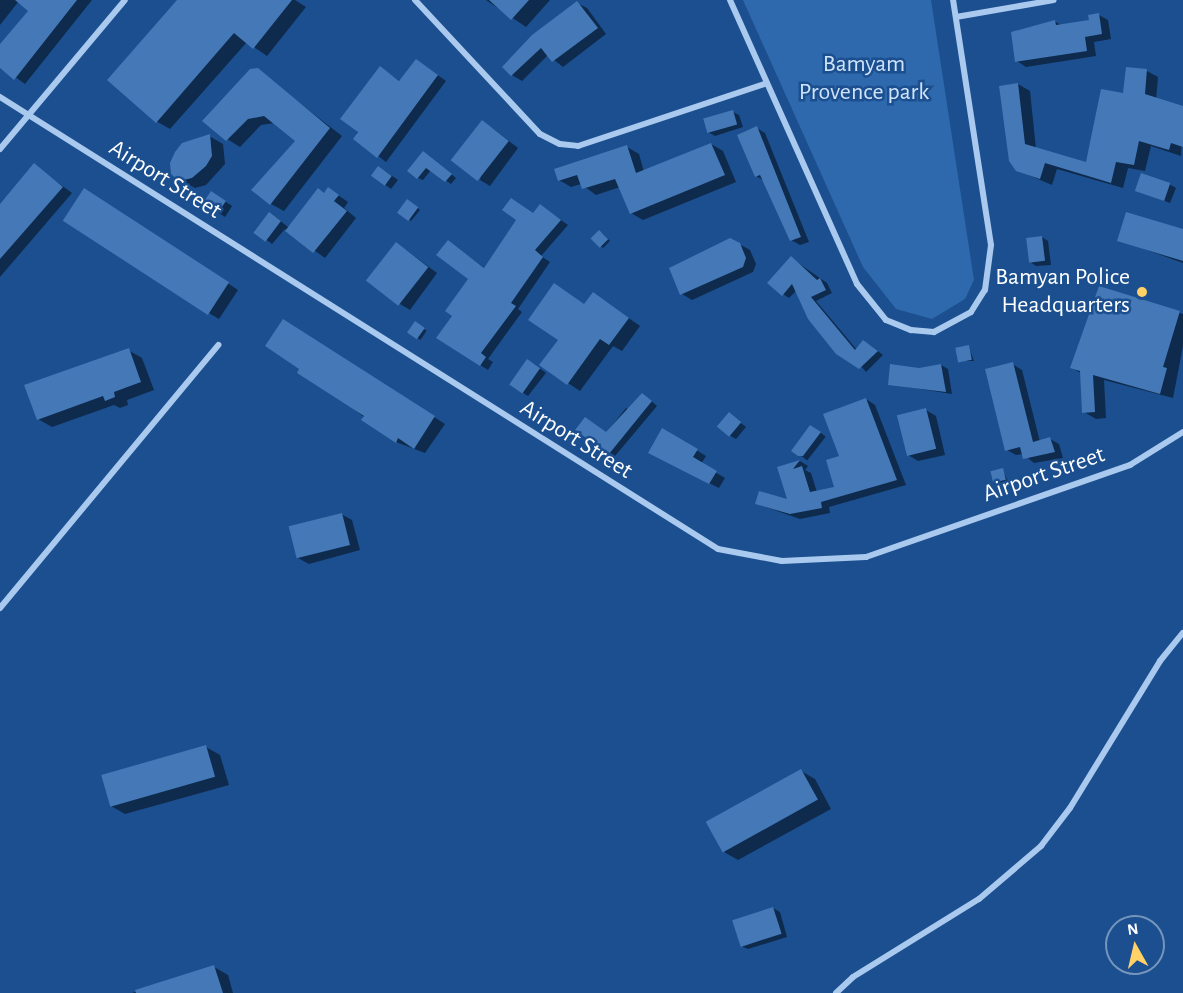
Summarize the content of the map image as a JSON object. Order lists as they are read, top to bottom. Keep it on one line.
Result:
{"streets":{"street":["Airport Street"]},"parks":["Bamyam Provence park"],"places":["Bamyan Police Headquarters"],"north":"top"}
